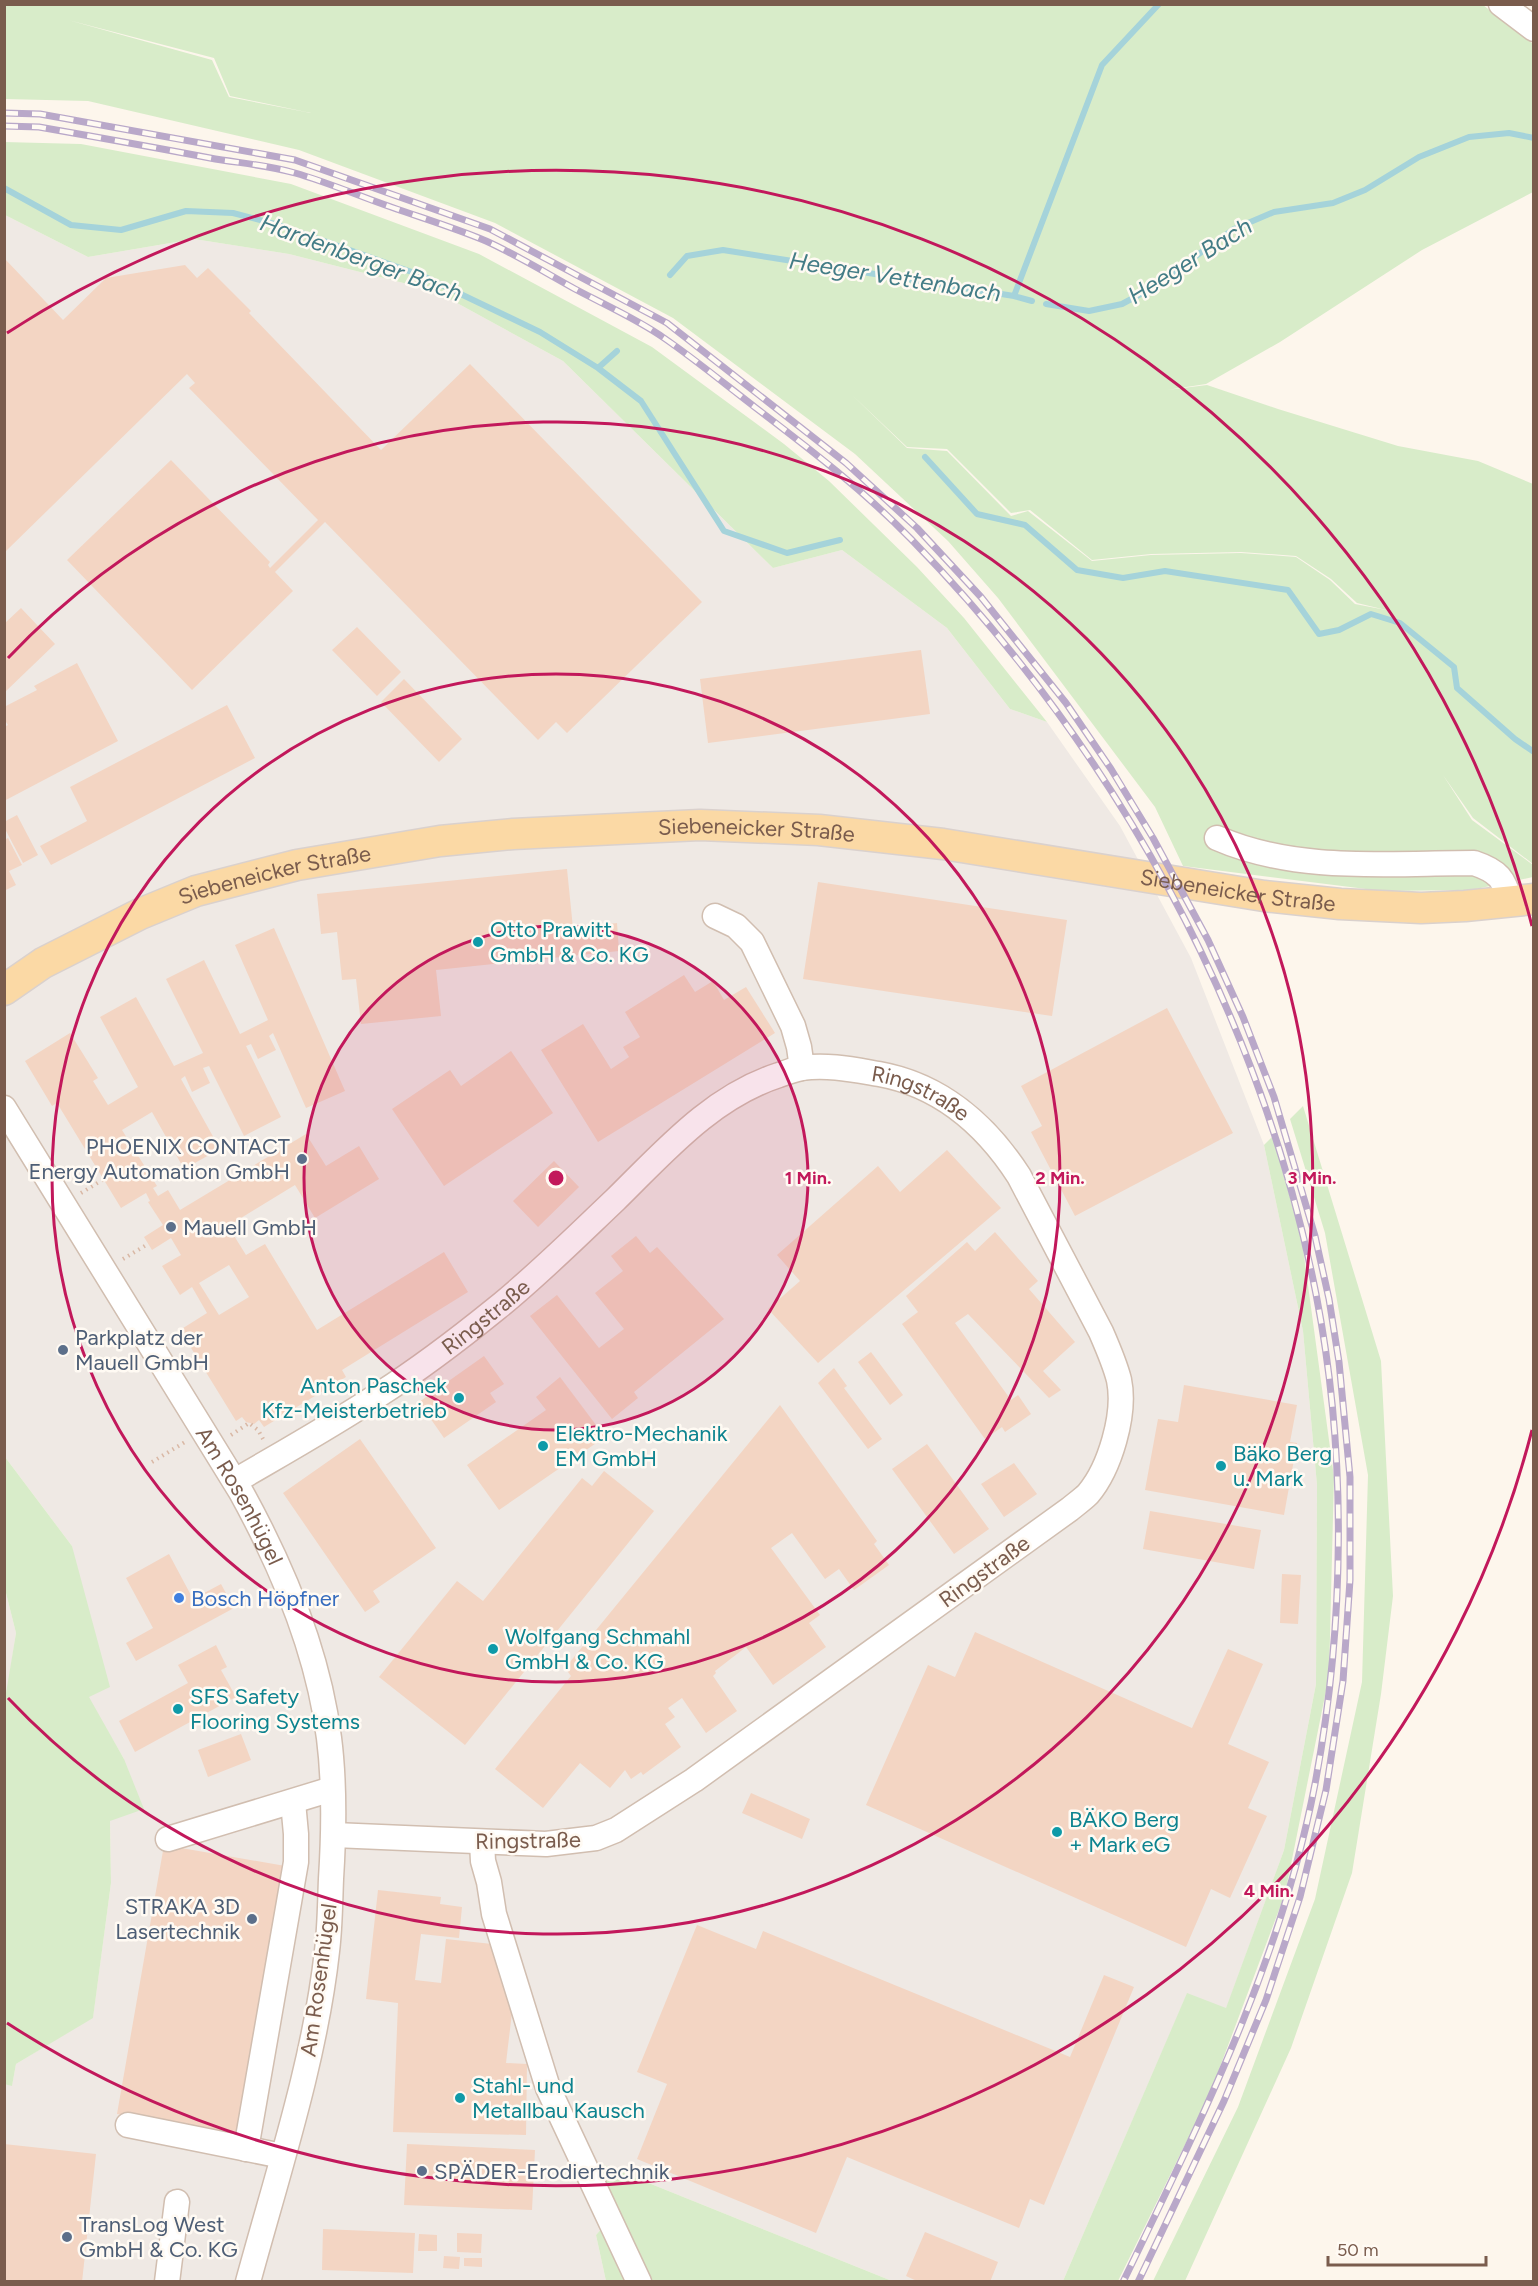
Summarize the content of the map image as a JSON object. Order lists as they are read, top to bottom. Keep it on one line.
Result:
{"streets":{"main road":["Siebeneicker Straße"],"street":["Ringstraße","Am Rosenhügel"]},"crossings":[["Ringstraße","Am Rosenhügel"]],"water":["Hardenberger Bach","Heeger Bach","Heeger Vettenbach"],"places":["Otto Prawitt GmbH & Co. KG","PHOENIX CONTACT Energy Automation GmbH","Mauell GmbH","Parkplatz der Mauell GmbH","Anton Paschek Kfz-Meisterbetrieb","Elektro-Mechanik EM GmbH","Bäko Berg u. Mark","Bosch Höpfner","Wolfgang Schmahl GmbH & Co. KG","SFS Safety Flooring Systems","BÄKO Berg + Mark eG","STRAKA 3D Lasertechnik","Stahl- und Metallbau Kausch","SPÄDER-Erodiertechnik","TransLog West GmbH & Co. KG"],"scale_bar":"50 m","rings":["1 Min.","2 Min.","3 Min.","4 Min."]}
